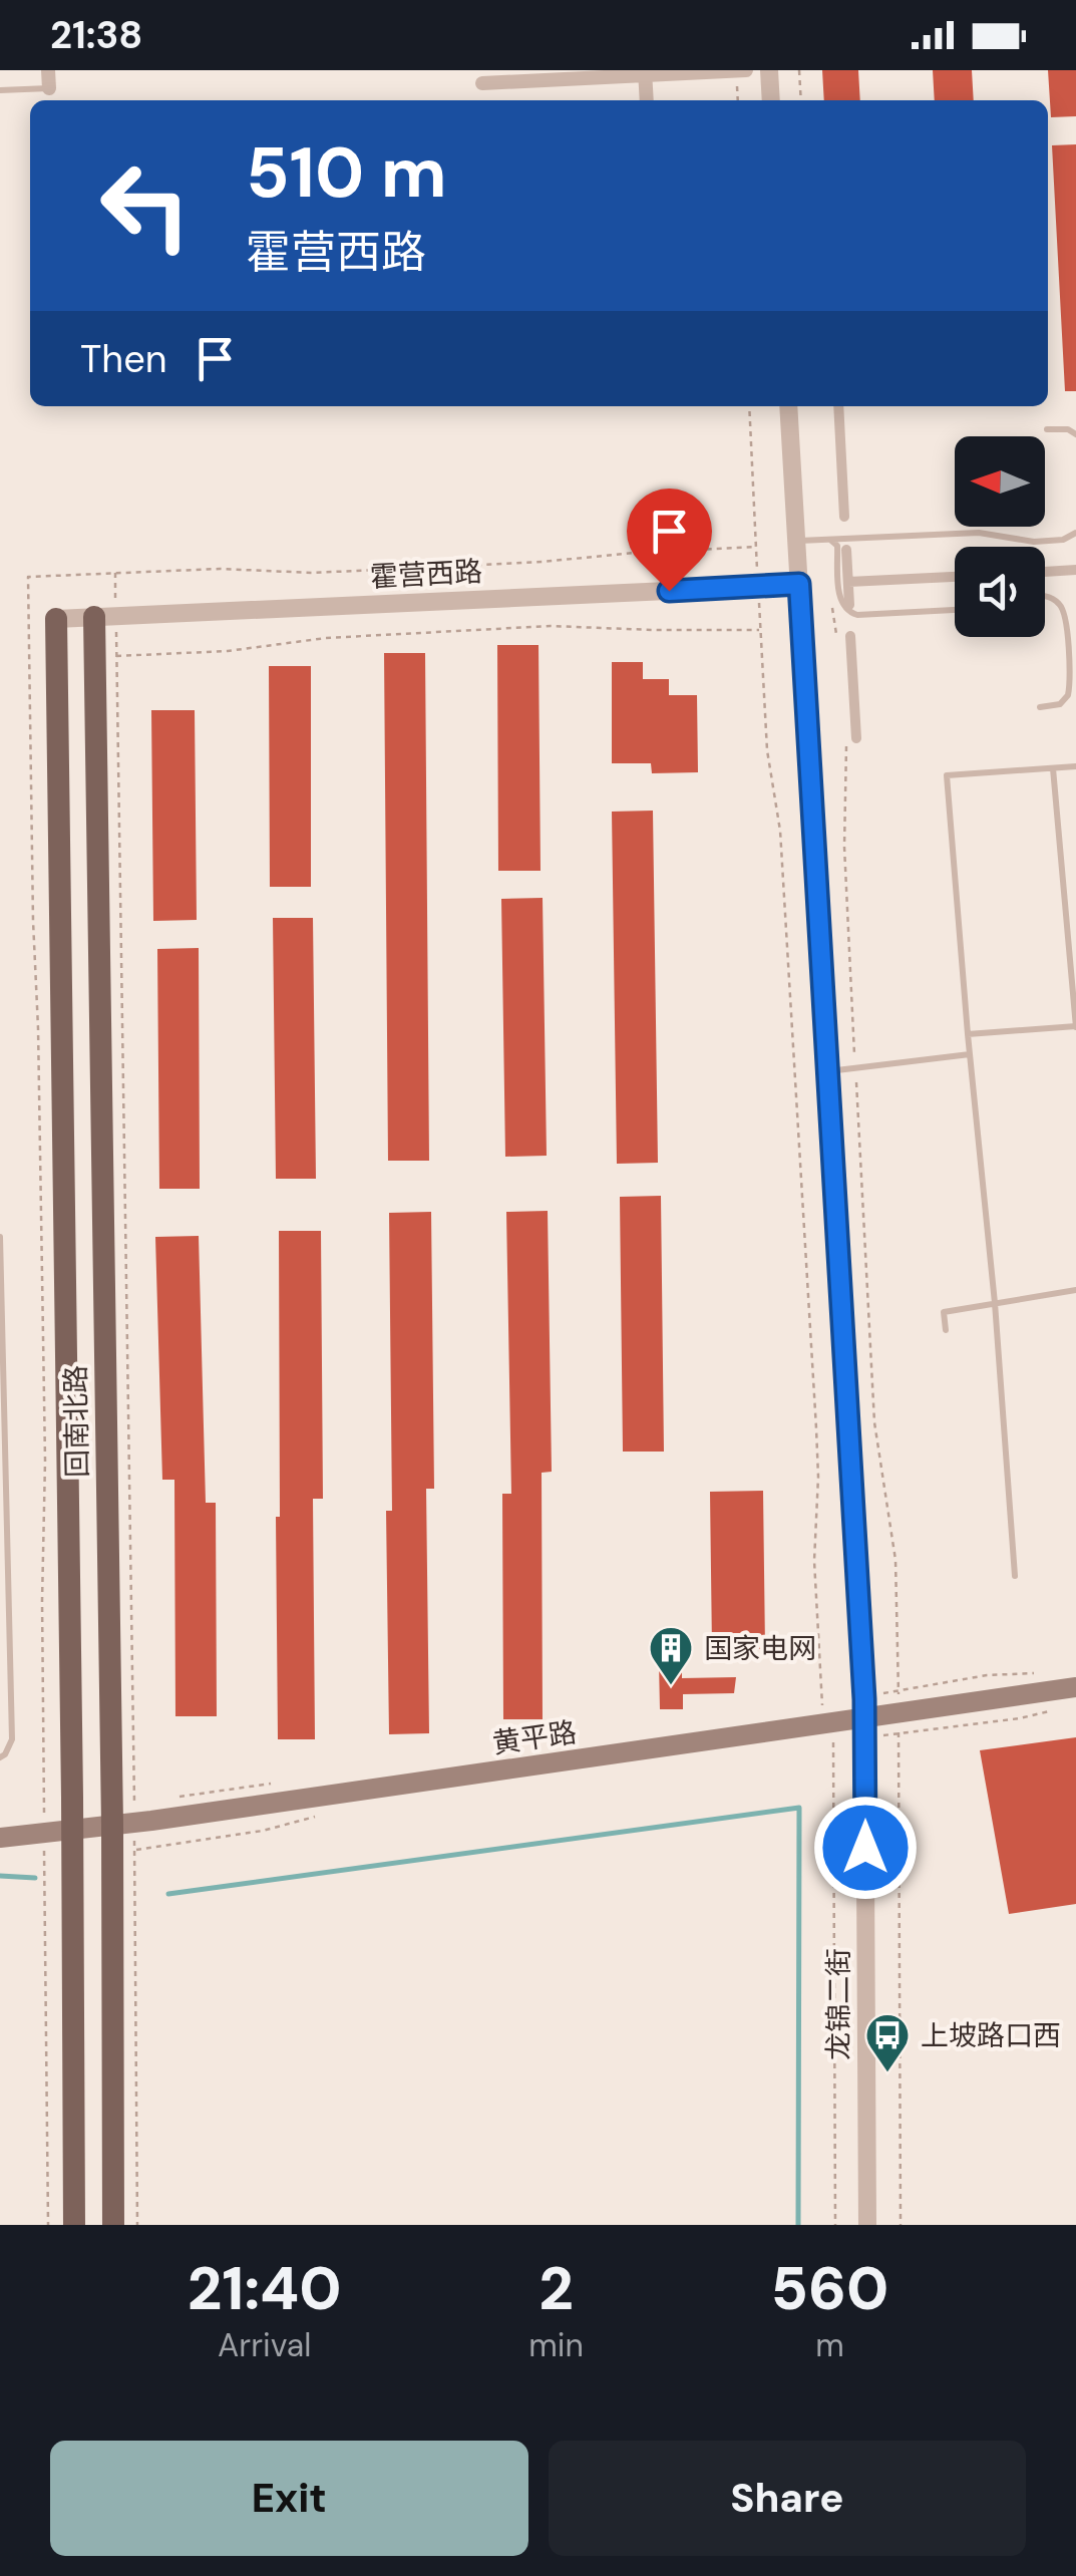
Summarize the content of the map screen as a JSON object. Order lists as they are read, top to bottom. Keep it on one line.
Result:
{"streets":{"main road":["回南北路","黄平路"],"street":["霍营西路","龙锦二街"]},"crossings":[["霍营西路","回南北路"],["霍营西路","龙锦二街"],["回南北路","黄平路"],["黄平路","龙锦二街"]],"places":{"building":["国家电网"],"bus stop":["上坡路口西"]},"north":"left","page":{"status":"21:38","turn":["510 m","霍营西路"],"then":"Then","eta":["21:40","Arrival","2","min","560","m"],"buttons":["Exit","Share"]}}
